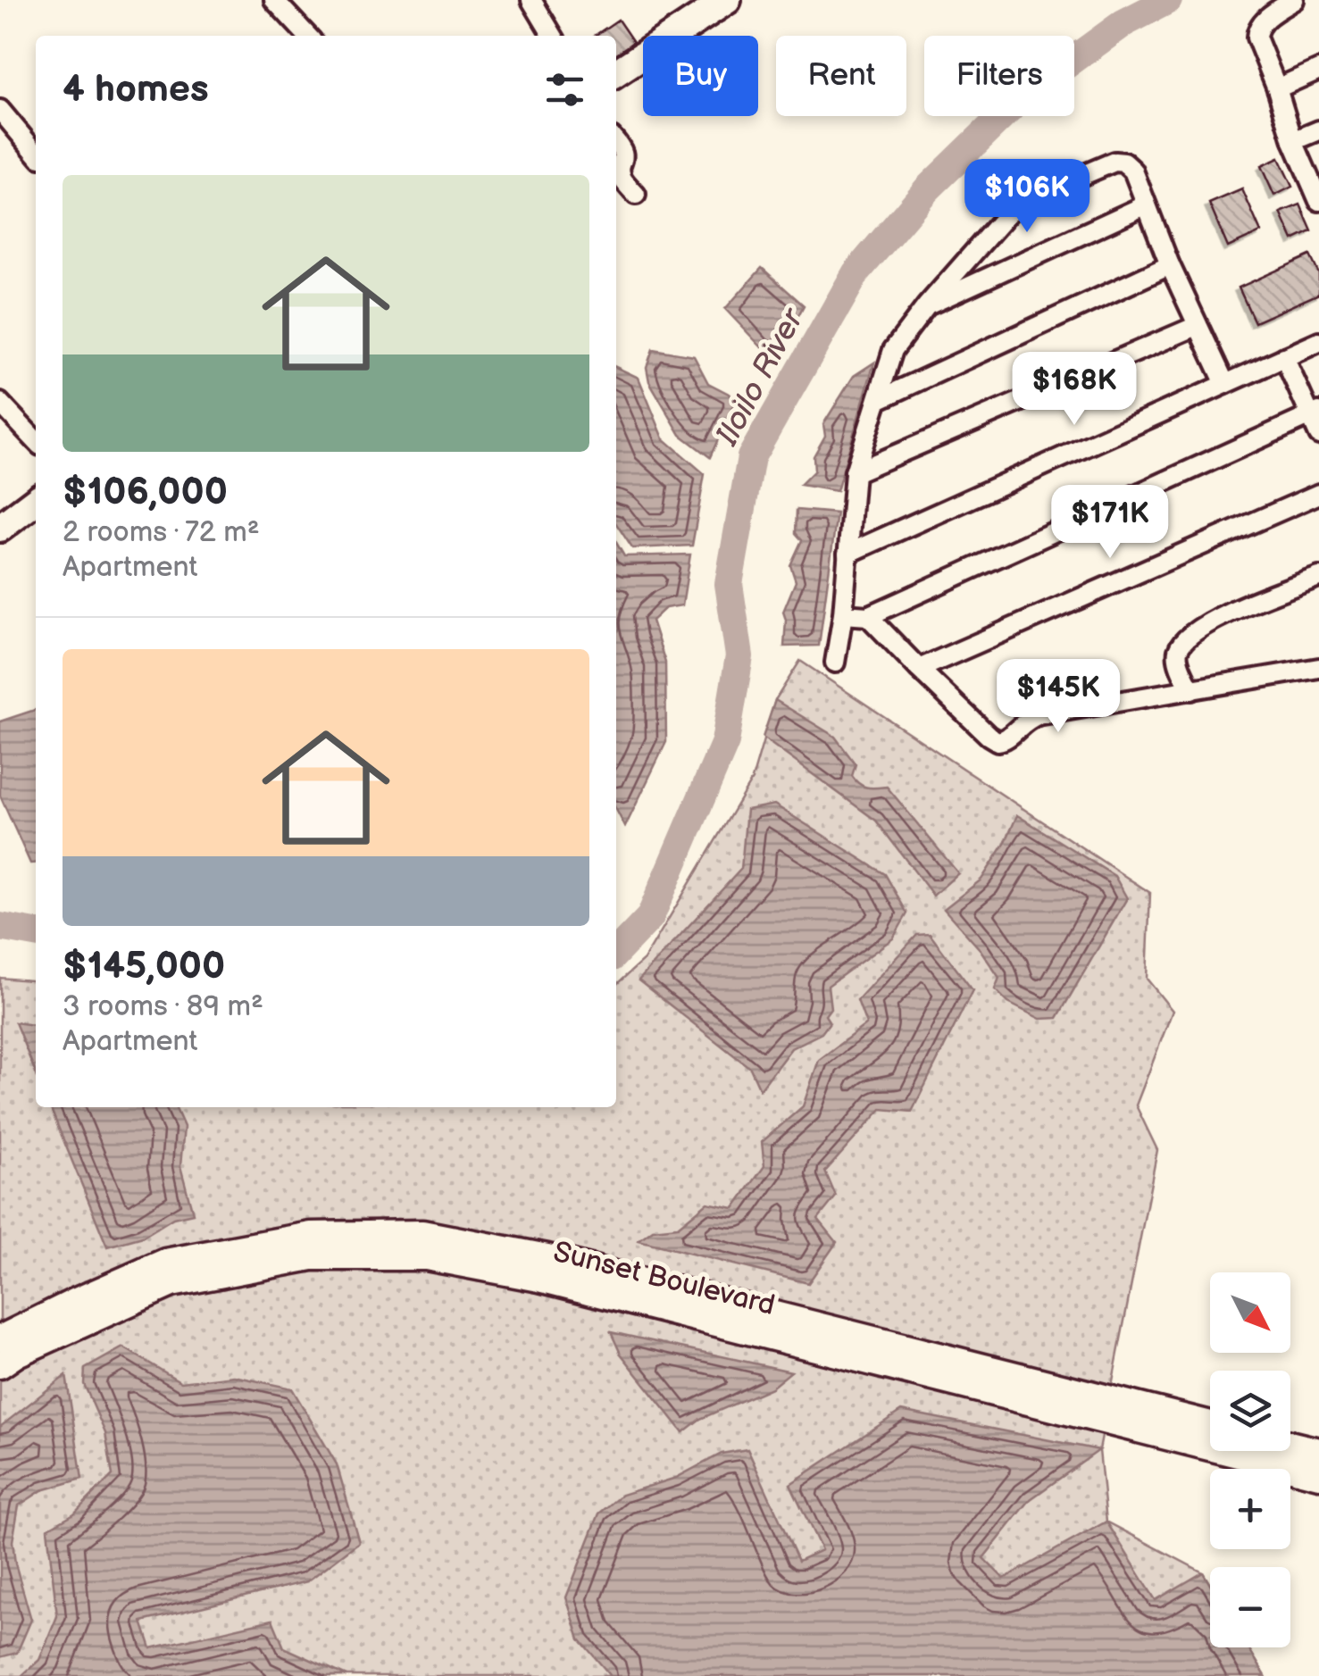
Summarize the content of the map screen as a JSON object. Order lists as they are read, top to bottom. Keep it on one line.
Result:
{"streets":{"main road":["Sunset Boulevard"]},"water":["Iloilo River"],"north":"bottom right","page":{"chip":["Buy","Rent","Filters"],"heading":"4 homes","list":[{"name":"$106,000","note":"2 rooms · 72 m² · Apartment"},{"name":"$145,000","note":"3 rooms · 89 m² · Apartment"}],"price":["$106K","$168K","$171K","$145K"],"map_buttons":["+","−"]}}
